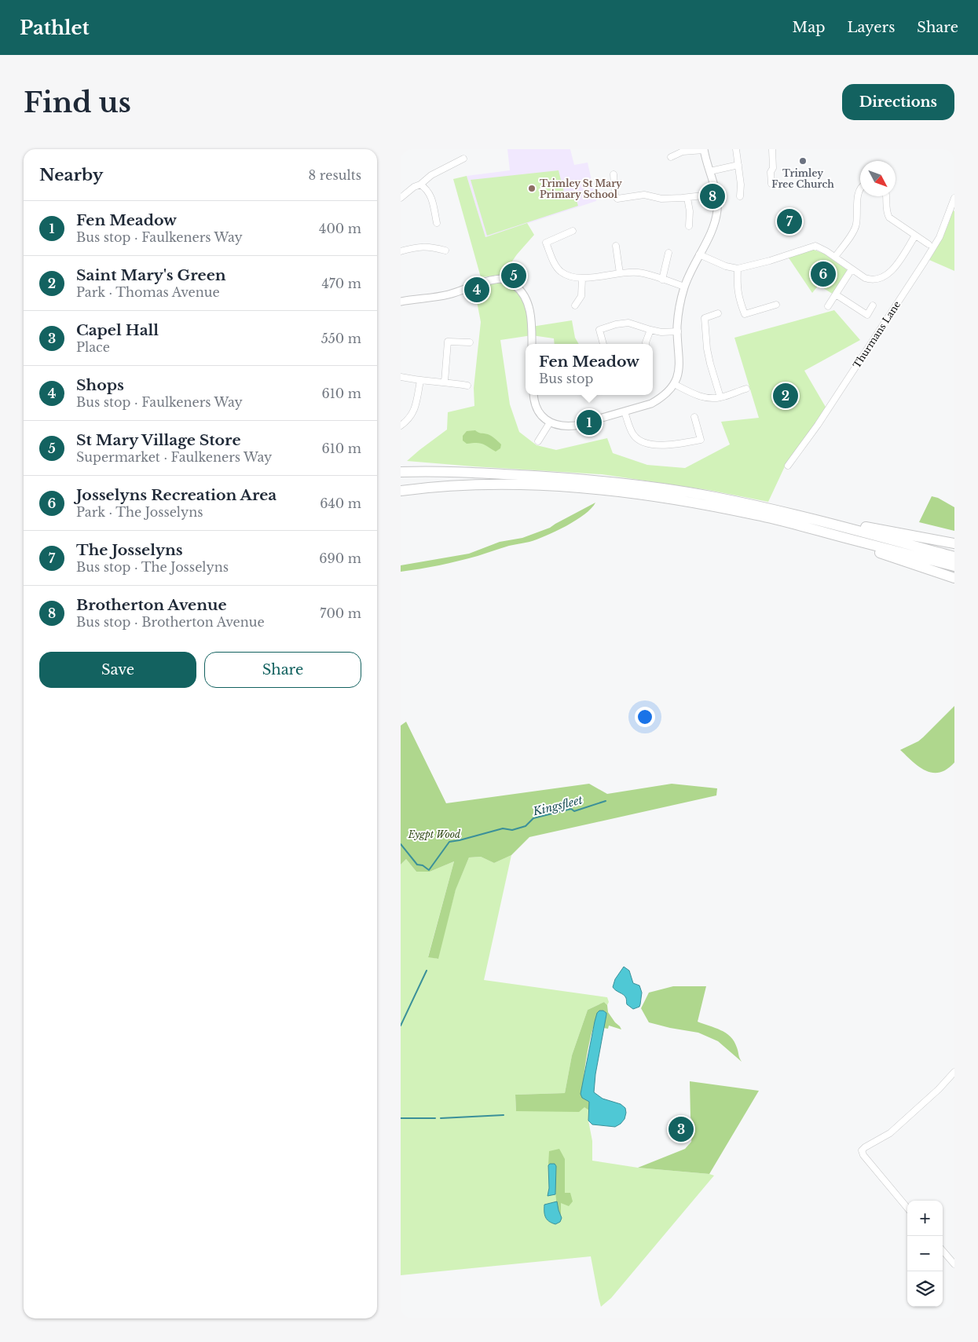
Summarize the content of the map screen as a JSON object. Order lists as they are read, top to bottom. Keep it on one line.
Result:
{"streets":{"street":["Thurmans Lane"]},"water":["Kingsfleet"],"parks":["Eygpt Wood"],"places":["Trimley Free Church","Trimley St Mary Primary School"],"north":"bottom right","page":{"header":"Pathlet","nav":["Map","Layers","Share"],"buttons":["Directions",["Save","Share"]],"title":"Find us","heading":["Nearby","8 results"],"pins":["8","7","6","5","4","2","1","3"],"list":[{"mark":"1","name":"Fen Meadow","note":"Bus stop · Faulkeners Way","value":"400 m"},{"mark":"2","name":"Saint Mary's Green","note":"Park · Thomas Avenue","value":"470 m"},{"mark":"3","name":"Capel Hall","note":"Place","value":"550 m"},{"mark":"4","name":"Shops","note":"Bus stop · Faulkeners Way","value":"610 m"},{"mark":"5","name":"St Mary Village Store","note":"Supermarket · Faulkeners Way","value":"610 m"},{"mark":"6","name":"Josselyns Recreation Area","note":"Park · The Josselyns","value":"640 m"},{"mark":"7","name":"The Josselyns","note":"Bus stop · The Josselyns","value":"690 m"},{"mark":"8","name":"Brotherton Avenue","note":"Bus stop · Brotherton Avenue","value":"700 m"}],"popup":["Fen Meadow","Bus stop"],"map_buttons":["+","−"]}}
